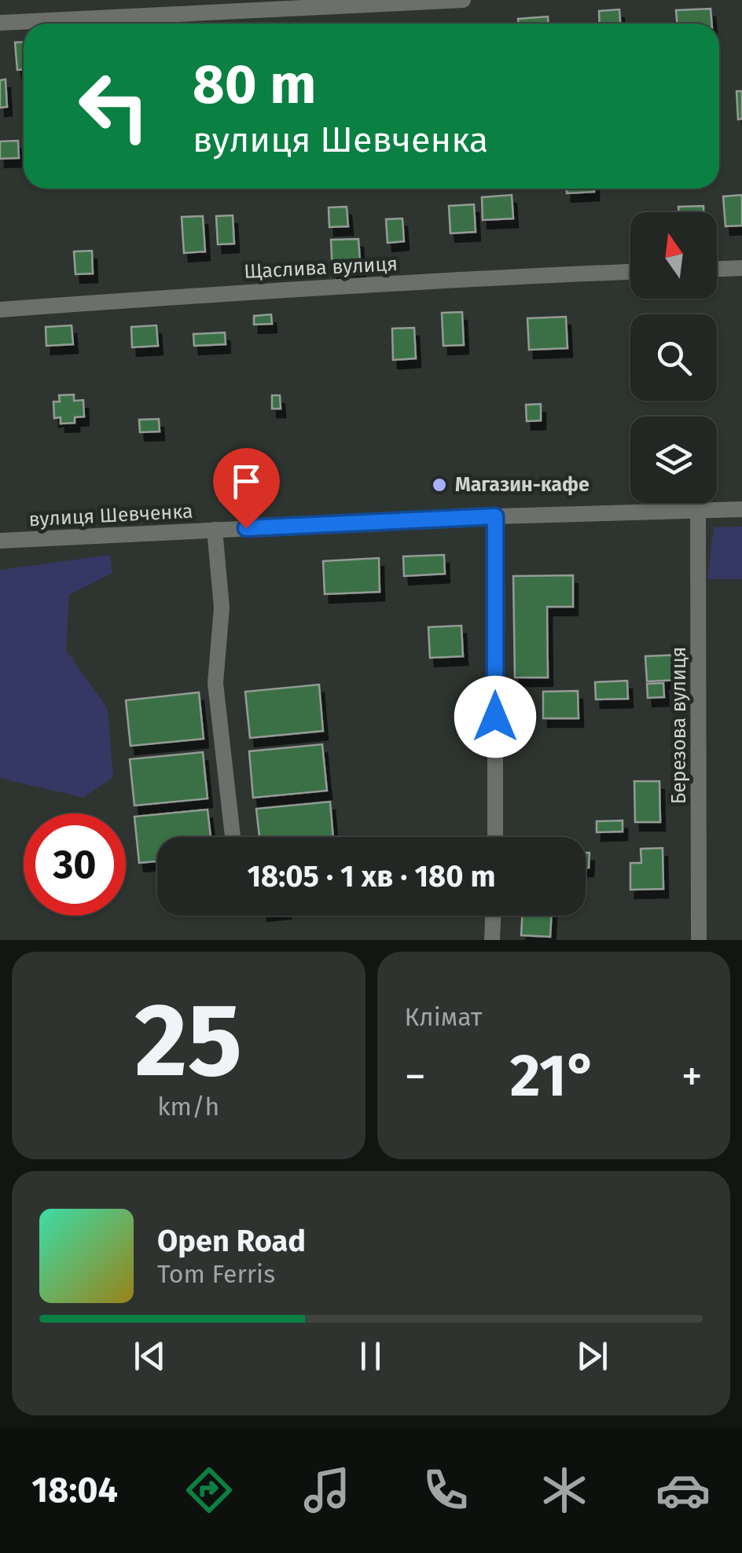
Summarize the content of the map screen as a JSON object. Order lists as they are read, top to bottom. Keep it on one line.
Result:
{"streets":{"street":["Щаслива вулиця","вулиця Шевченка","Березова вулиця"]},"crossings":[["вулиця Шевченка","Березова вулиця"]],"places":["Магазин-кафе"],"north":"top","page":{"turn":["80 m","вулиця Шевченка"],"limit":"30","trip":"18:05 · 1 хв · 180 m","tile":[["25","km/h"],"Клімат"],"heat":["−","21°","+"],"song":["Open Road","Tom Ferris"],"tabs":"18:04"}}
